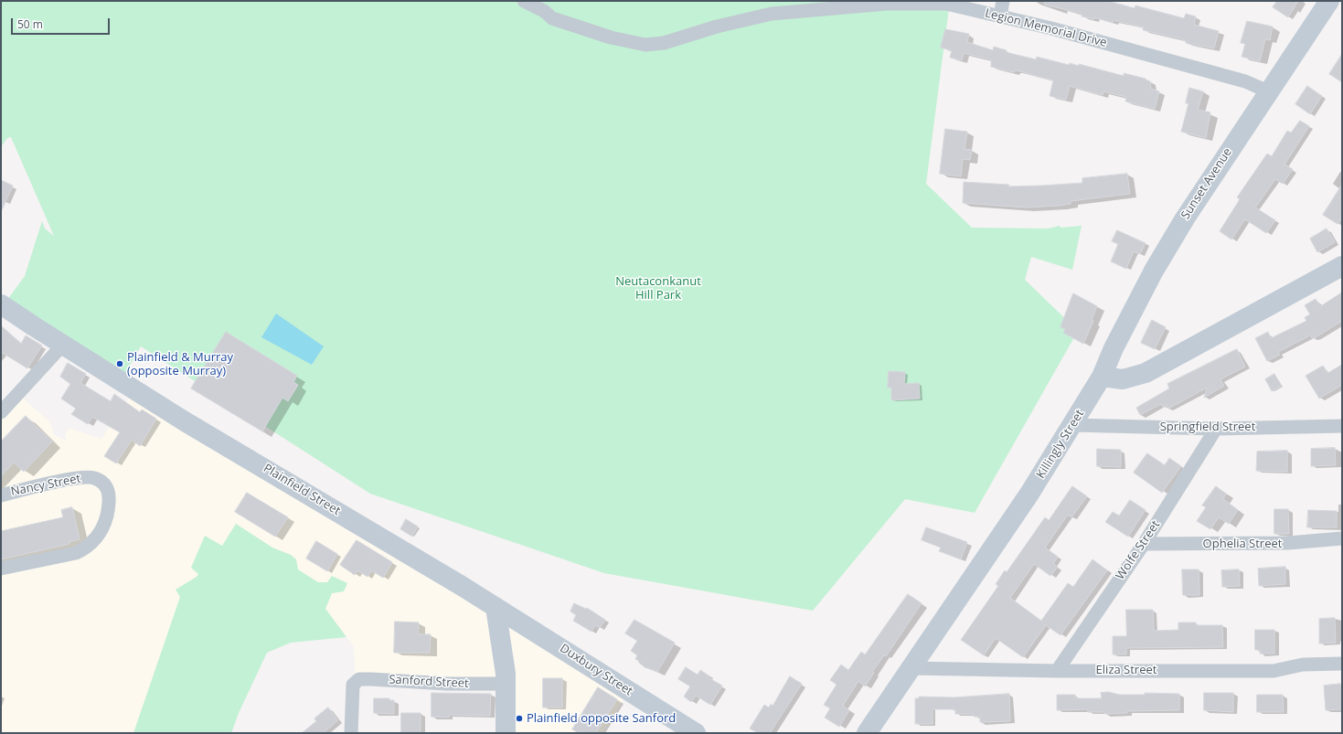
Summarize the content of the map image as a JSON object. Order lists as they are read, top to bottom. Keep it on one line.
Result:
{"streets":{"main road":["Sunset Avenue","Killingly Street","Plainfield Street","Duxbury Street"],"street":["Legion Memorial Drive","Springfield Street","Nancy Street","Ophelia Street","Wolfe Street","Eliza Street","Sanford Street"]},"crossings":[["Legion Memorial Drive","Sunset Avenue"],["Sunset Avenue","Killingly Street"],["Springfield Street","Killingly Street"],["Springfield Street","Wolfe Street"],["Killingly Street","Eliza Street"],["Plainfield Street","Duxbury Street"],["Ophelia Street","Wolfe Street"],["Wolfe Street","Eliza Street"]],"parks":["Neutaconkanut Hill Park"],"places":["Plainfield & Murray (opposite Murray)","Plainfield opposite Sanford"],"scale_bar":"50 m"}
